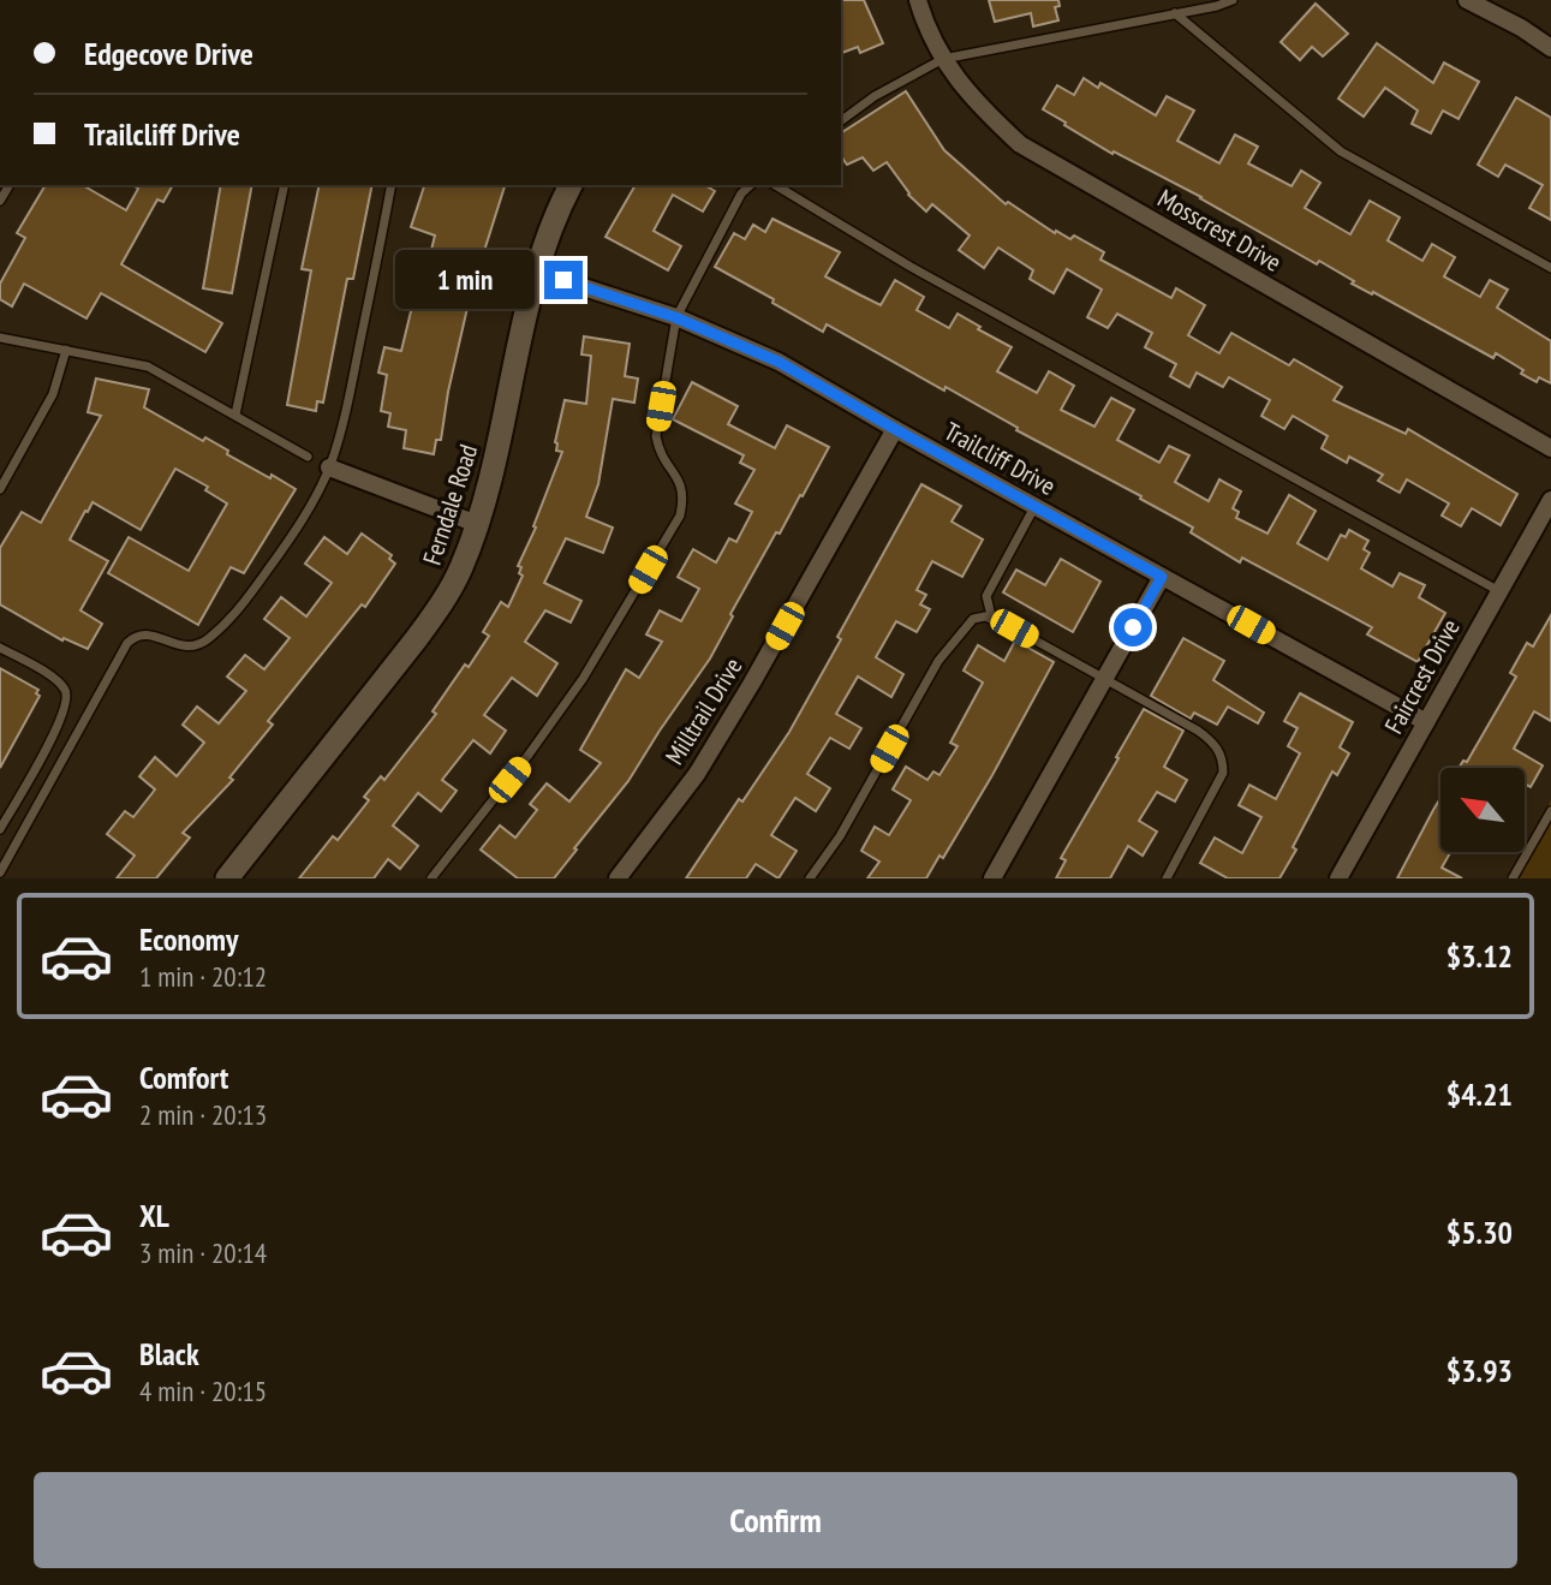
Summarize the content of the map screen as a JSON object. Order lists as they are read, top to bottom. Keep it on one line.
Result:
{"streets":{"street":["Mosscrest Drive","Trailcliff Drive","Ferndale Road","Faircrest Drive","Milltrail Drive"]},"crossings":[["Trailcliff Drive","Ferndale Road"],["Trailcliff Drive","Faircrest Drive"],["Trailcliff Drive","Milltrail Drive"]],"north":"top left","page":{"banner":["Edgecove Drive","Trailcliff Drive"],"bubble":"1 min","list":[{"name":"Economy","note":"1 min · 20:12","value":"$3.12"},{"name":"Comfort","note":"2 min · 20:13","value":"$4.21"},{"name":"XL","note":"3 min · 20:14","value":"$5.30"},{"name":"Black","note":"4 min · 20:15","value":"$3.93"}],"buttons":"Confirm"}}
